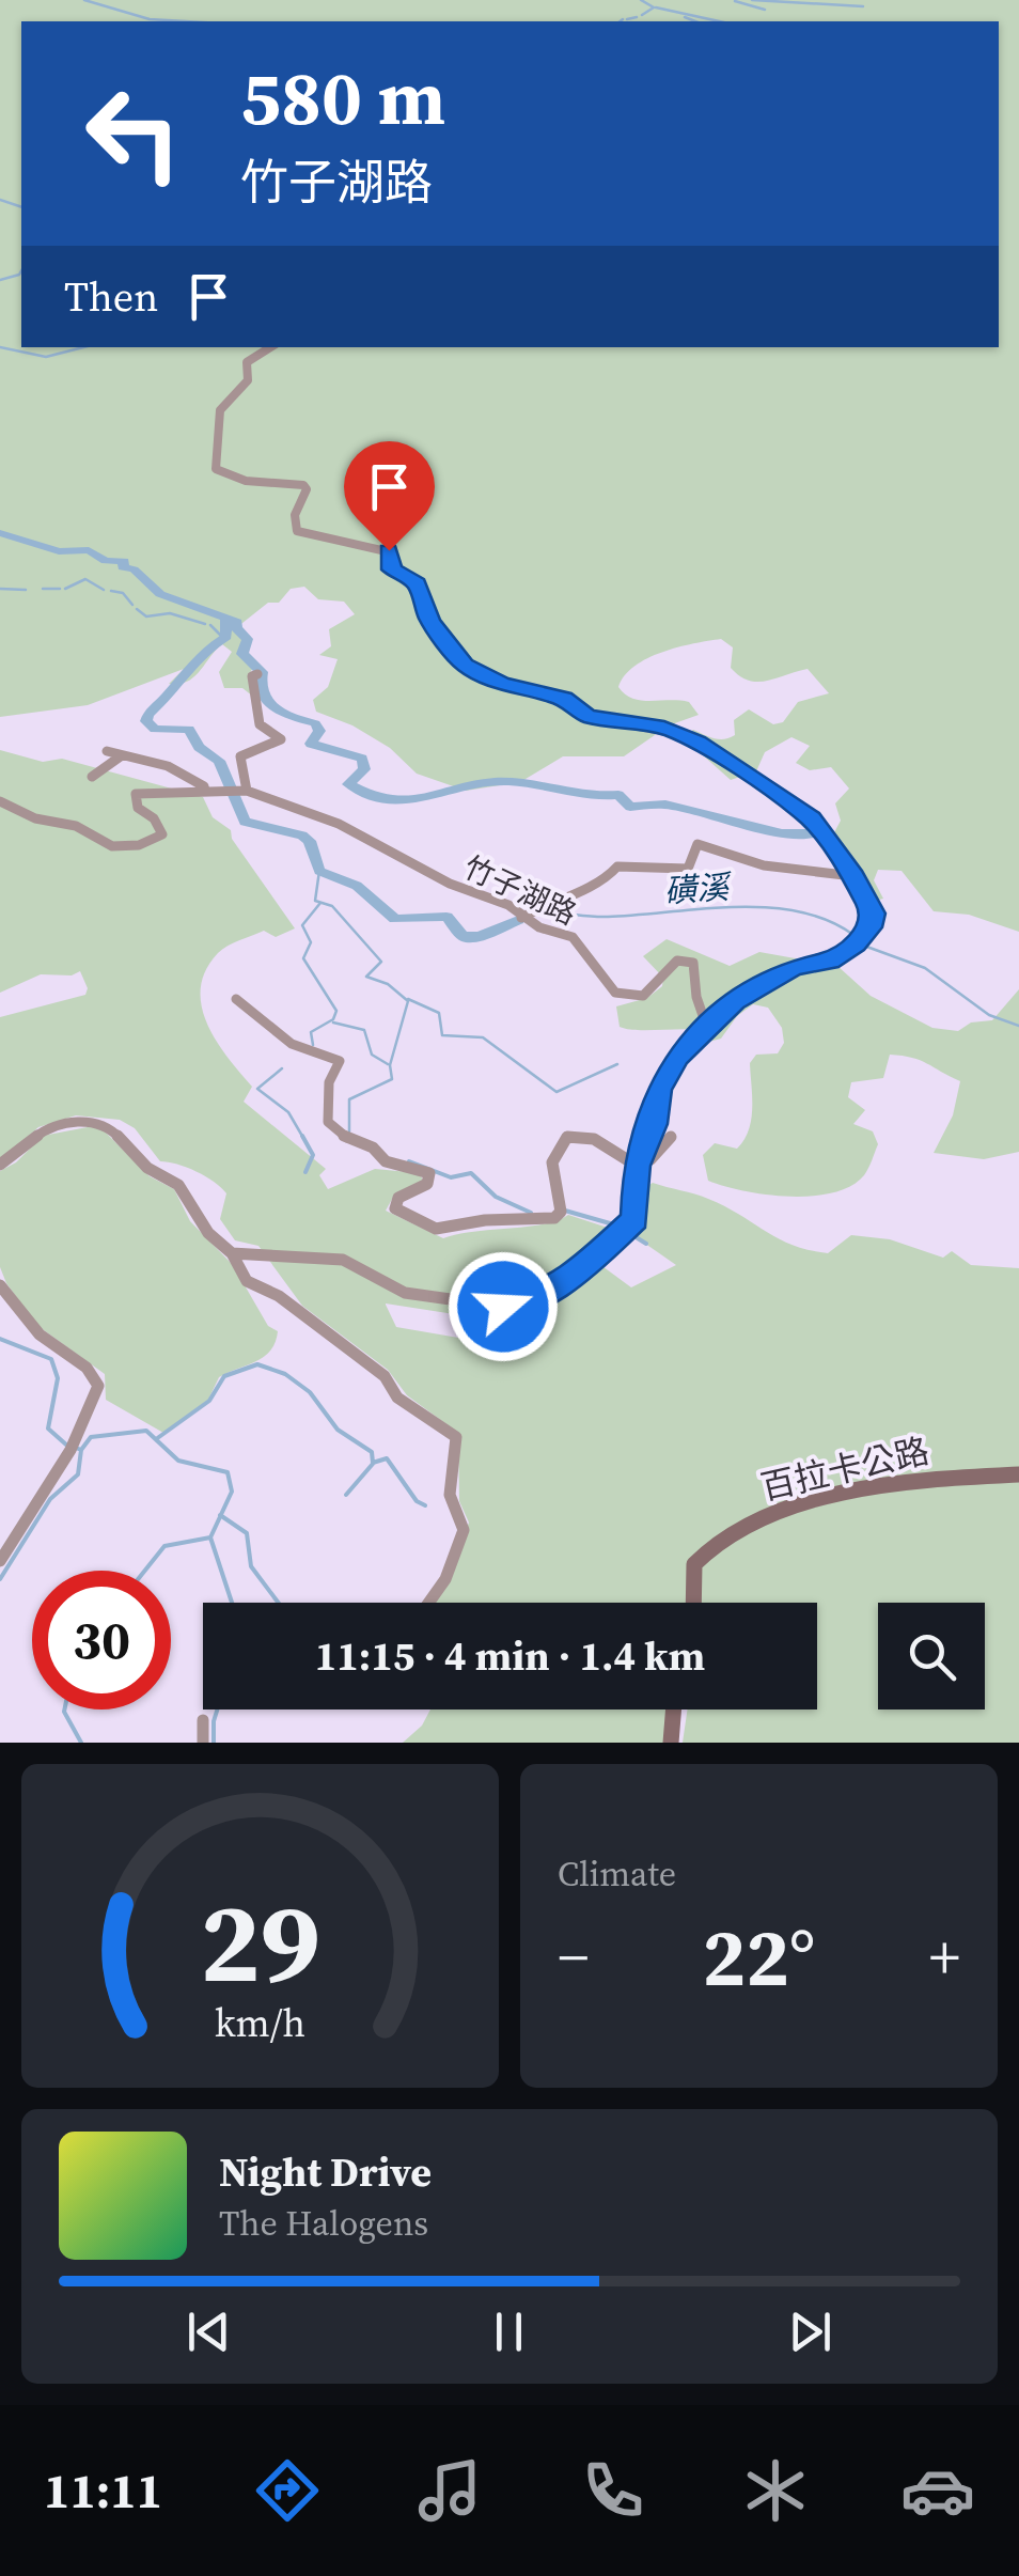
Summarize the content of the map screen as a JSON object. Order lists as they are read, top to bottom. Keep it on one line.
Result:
{"streets":{"main road":["百拉卡公路"],"street":["竹子湖路"]},"water":["磺溪"],"page":{"turn":["580 m","竹子湖路"],"then":"Then","limit":"30","trip":"11:15 · 4 min · 1.4 km","tile":"Climate","heat":["−","22°","+"],"song":["Night Drive","The Halogens"],"tabs":"11:11","gauge":["29","km/h"]}}
